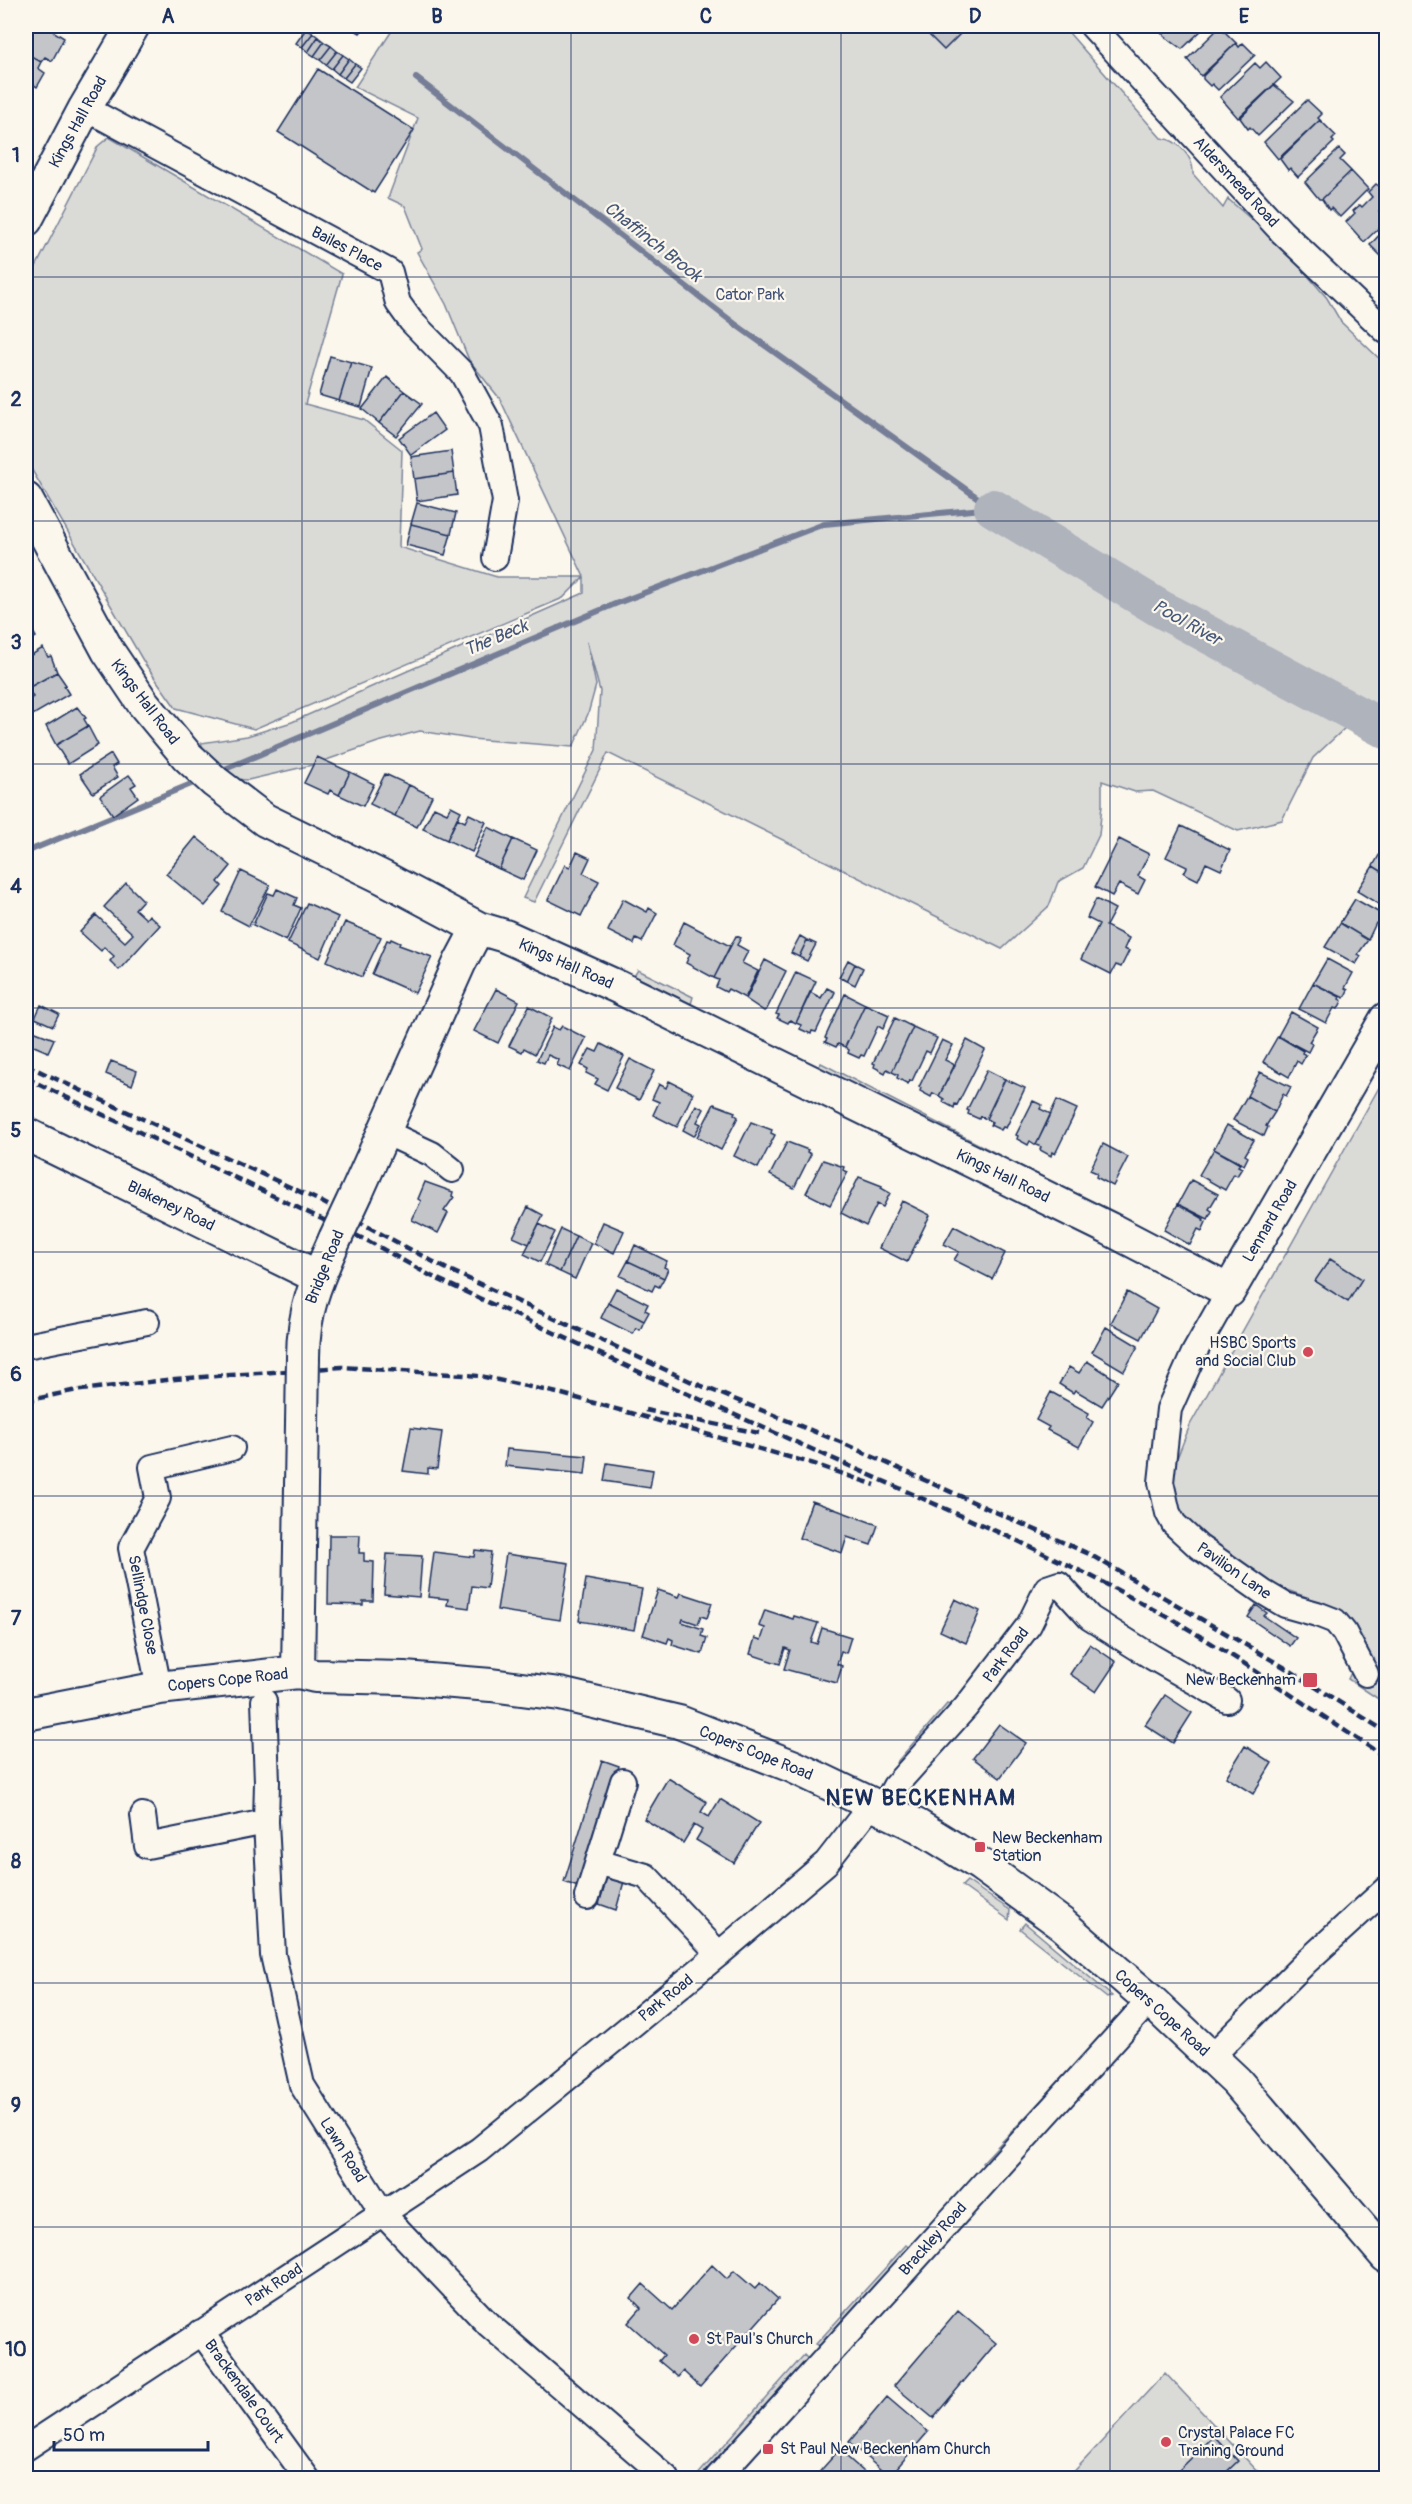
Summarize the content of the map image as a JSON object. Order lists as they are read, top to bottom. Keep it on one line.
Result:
{"streets":{"street":["Kings Hall Road","Aldersmead Road","Bailes Place","Blakeney Road","Lennard Road","Bridge Road","Pavilion Lane","Sellindge Close","Park Road","Copers Cope Road","Lawn Road","Brackley Road","Brackendale Court"]},"crossings":[["Kings Hall Road","Bailes Place"],["Kings Hall Road","Lennard Road"],["Kings Hall Road","Bridge Road"],["Blakeney Road","Bridge Road"],["Lennard Road","Pavilion Lane"],["Bridge Road","Copers Cope Road"],["Sellindge Close","Copers Cope Road"],["Park Road","Copers Cope Road"],["Park Road","Lawn Road"],["Park Road","Brackendale Court"],["Copers Cope Road","Brackley Road"]],"districts":["NEW BECKENHAM"],"water":["Chaffinch Brook","Pool River","The Beck"],"parks":["Cator Park"],"places":{"other":["HSBC Sports and Social Club","St Paul's Church","Crystal Palace FC Training Ground"],"transit":["New Beckenham","New Beckenham Station","St Paul New Beckenham Church"]},"scale_bar":"50 m","grid":{"columns":["A","B","C","D","E"],"rows":["1","2","3","4","5","6","7","8","9","10"]}}
